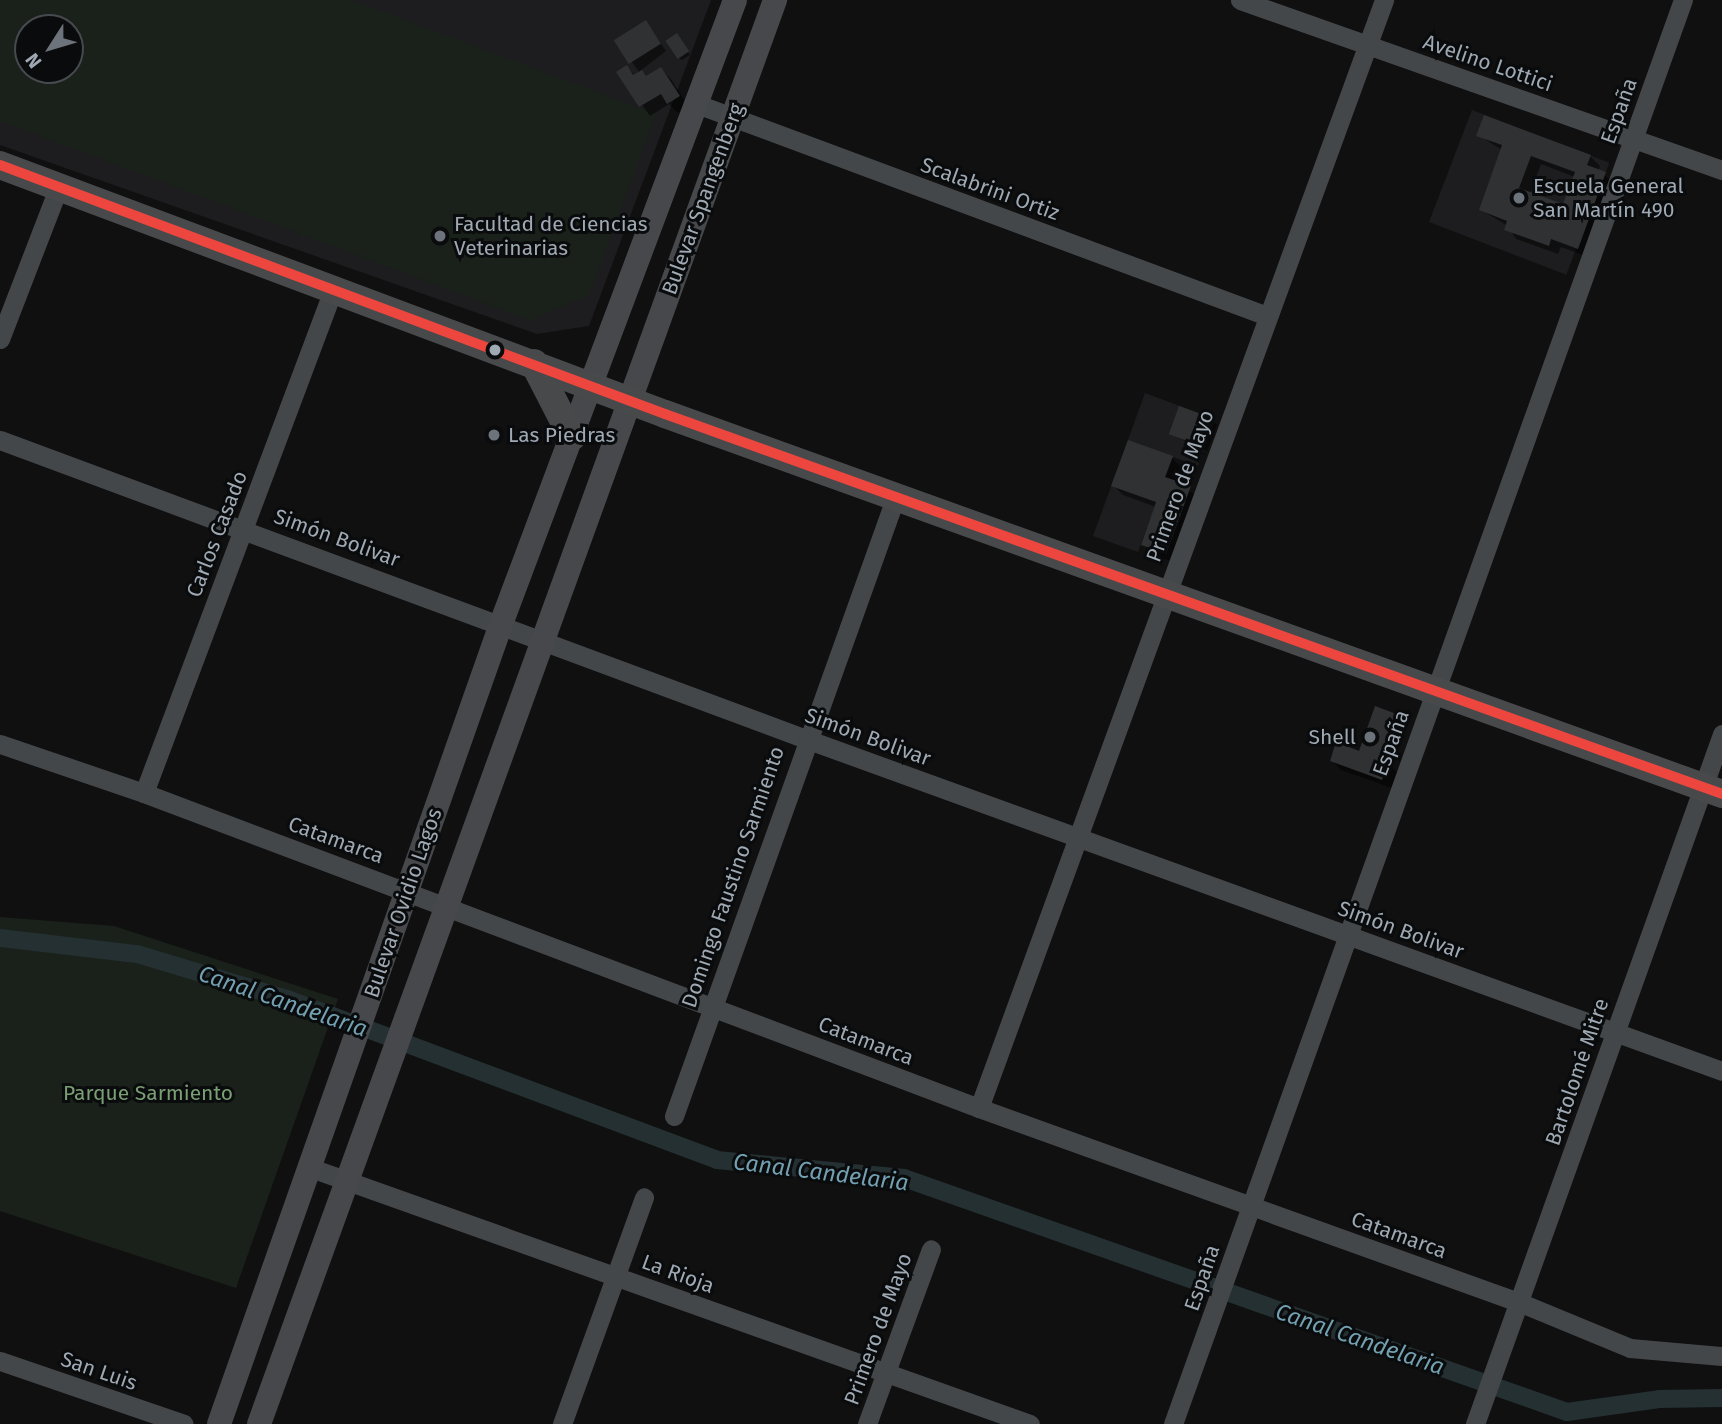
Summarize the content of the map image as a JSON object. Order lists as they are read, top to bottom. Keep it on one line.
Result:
{"streets":{"main road":["Bulevar Spangenberg","Bulevar Ovidio Lagos"],"street":["Avelino Lottici","España","Scalabrini Ortiz","Primero de Mayo","Carlos Casado","Simón Bolivar","Catamarca","Domingo Faustino Sarmiento","Bartolomé Mitre","La Rioja","San Luis"]},"crossings":[["Avelino Lottici","España"],["Avelino Lottici","Primero de Mayo"],["España","Simón Bolivar"],["España","Catamarca"],["Scalabrini Ortiz","Bulevar Spangenberg"],["Scalabrini Ortiz","Primero de Mayo"],["Bulevar Spangenberg","Bulevar Ovidio Lagos"],["Primero de Mayo","Simón Bolivar"],["Primero de Mayo","Catamarca"],["Primero de Mayo","La Rioja"],["Carlos Casado","Simón Bolivar"],["Carlos Casado","Catamarca"],["Simón Bolivar","Domingo Faustino Sarmiento"],["Simón Bolivar","Bulevar Ovidio Lagos"],["Simón Bolivar","Bartolomé Mitre"],["Catamarca","Domingo Faustino Sarmiento"],["Catamarca","Bulevar Ovidio Lagos"],["Catamarca","Bartolomé Mitre"],["Bulevar Ovidio Lagos","La Rioja"]],"water":["Canal Candelaria"],"parks":["Parque Sarmiento"],"places":["Escuela General San Martín 490","Facultad de Ciencias Veterinarias","Las Piedras","Shell"],"north":"bottom left"}
